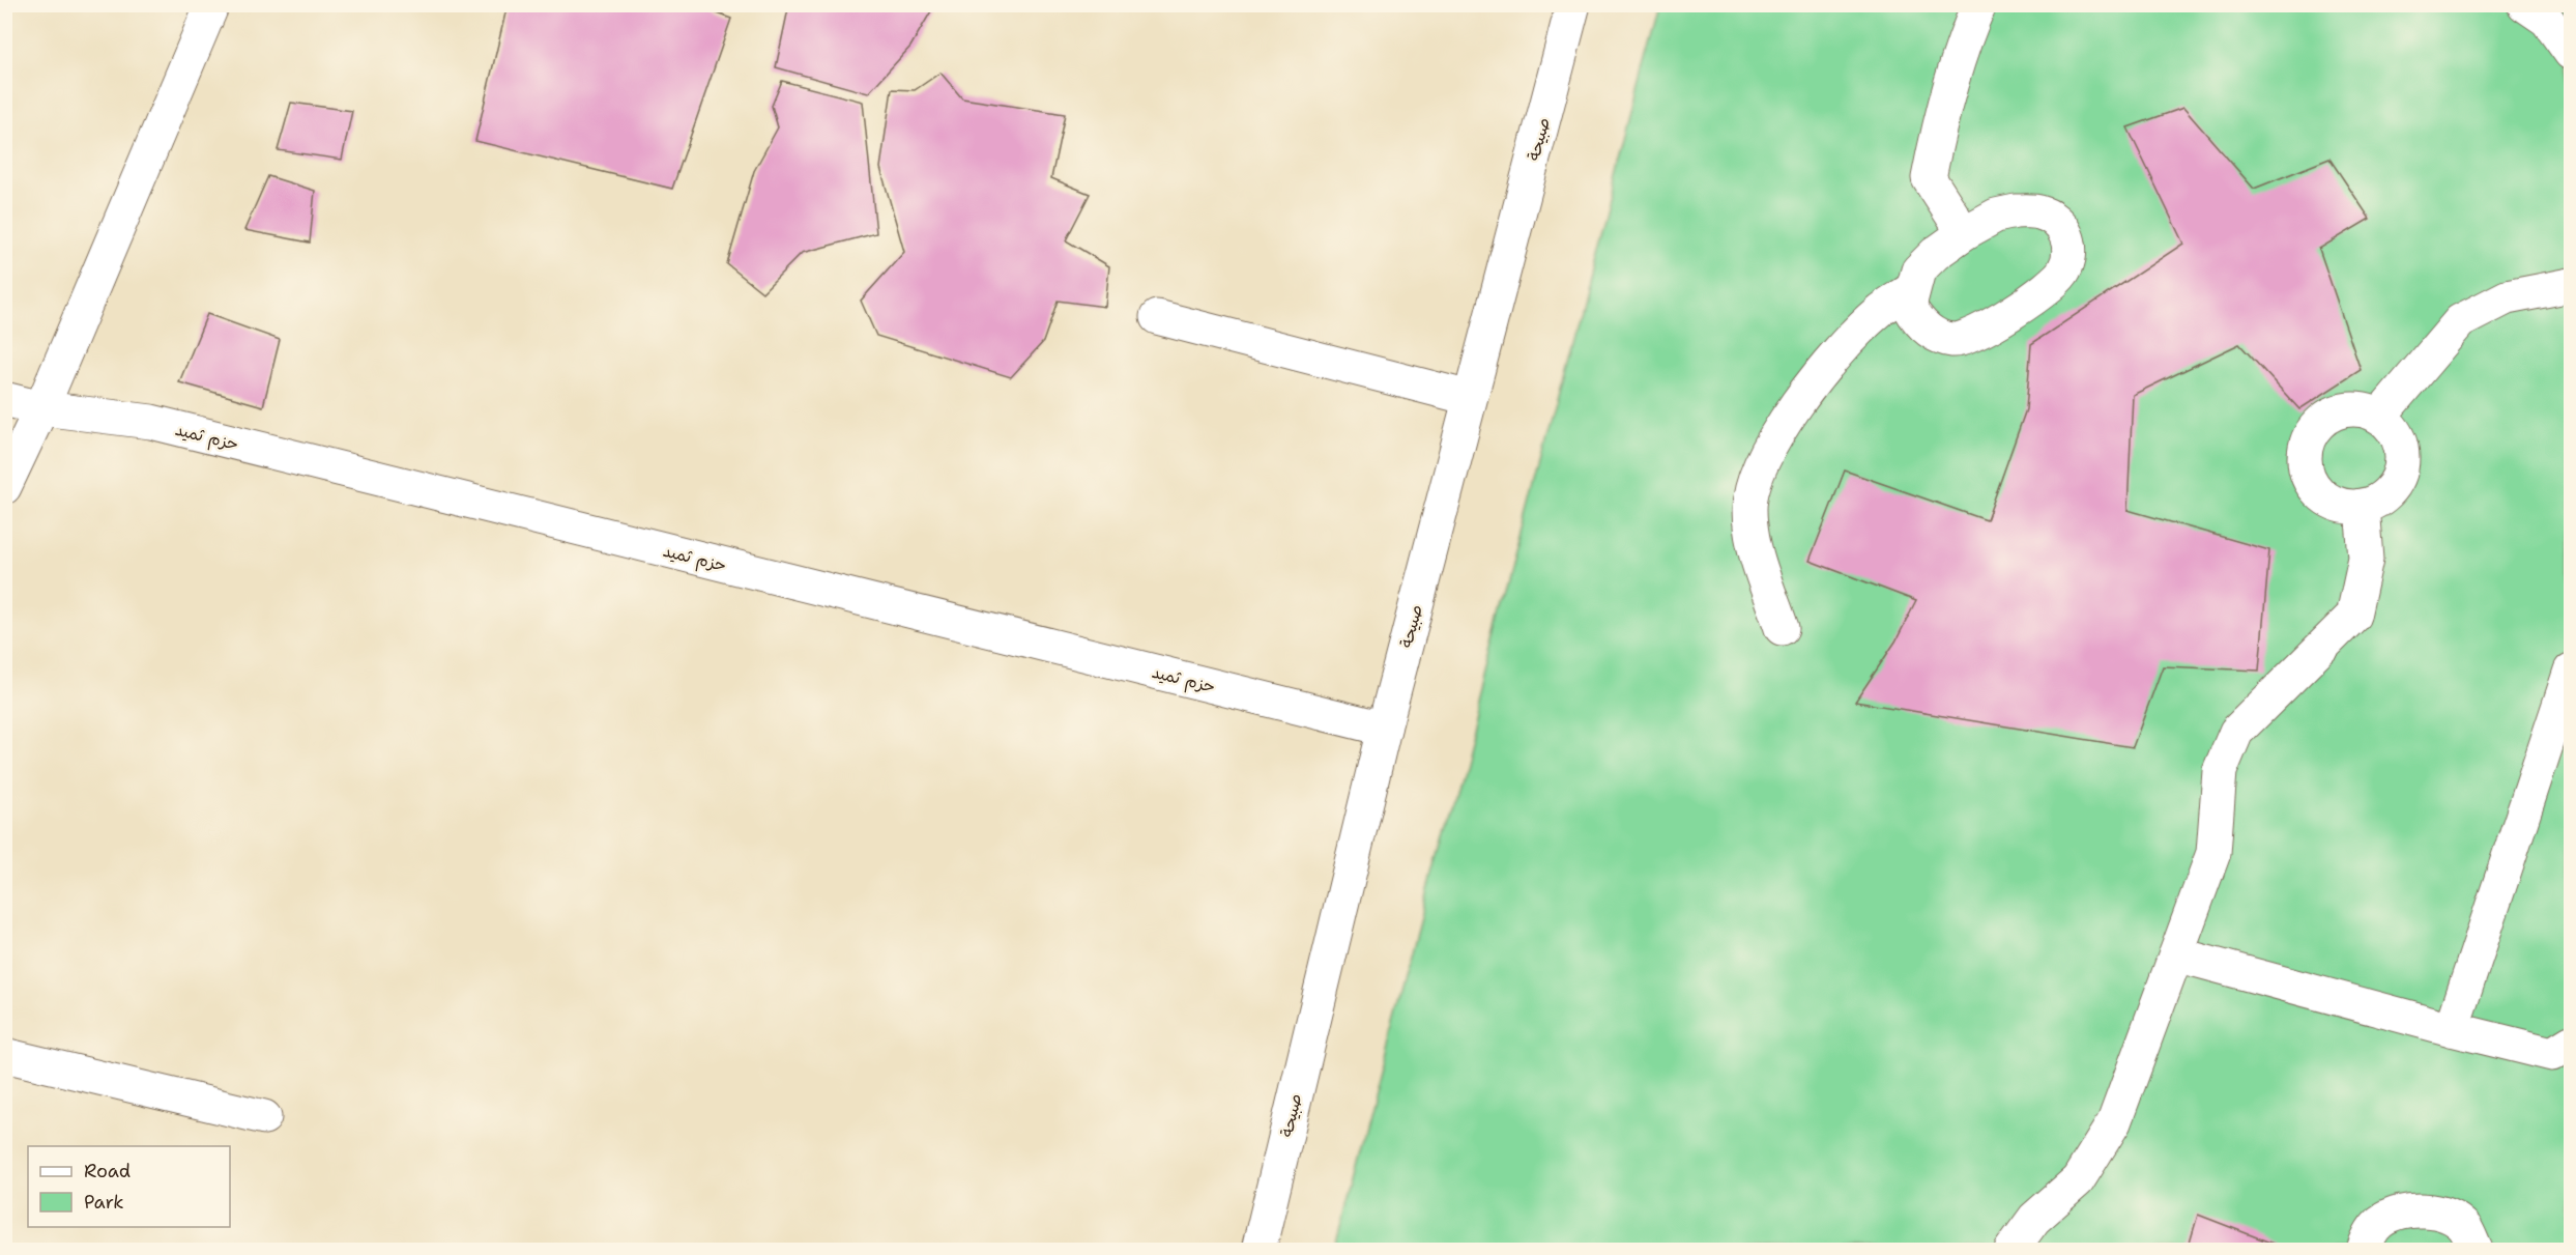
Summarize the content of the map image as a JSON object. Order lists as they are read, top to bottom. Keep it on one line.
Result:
{"streets":{"street":["صبيحة","حزم ثميد"]},"crossings":[["صبيحة","حزم ثميد"]],"legend":["Road","Park"]}
